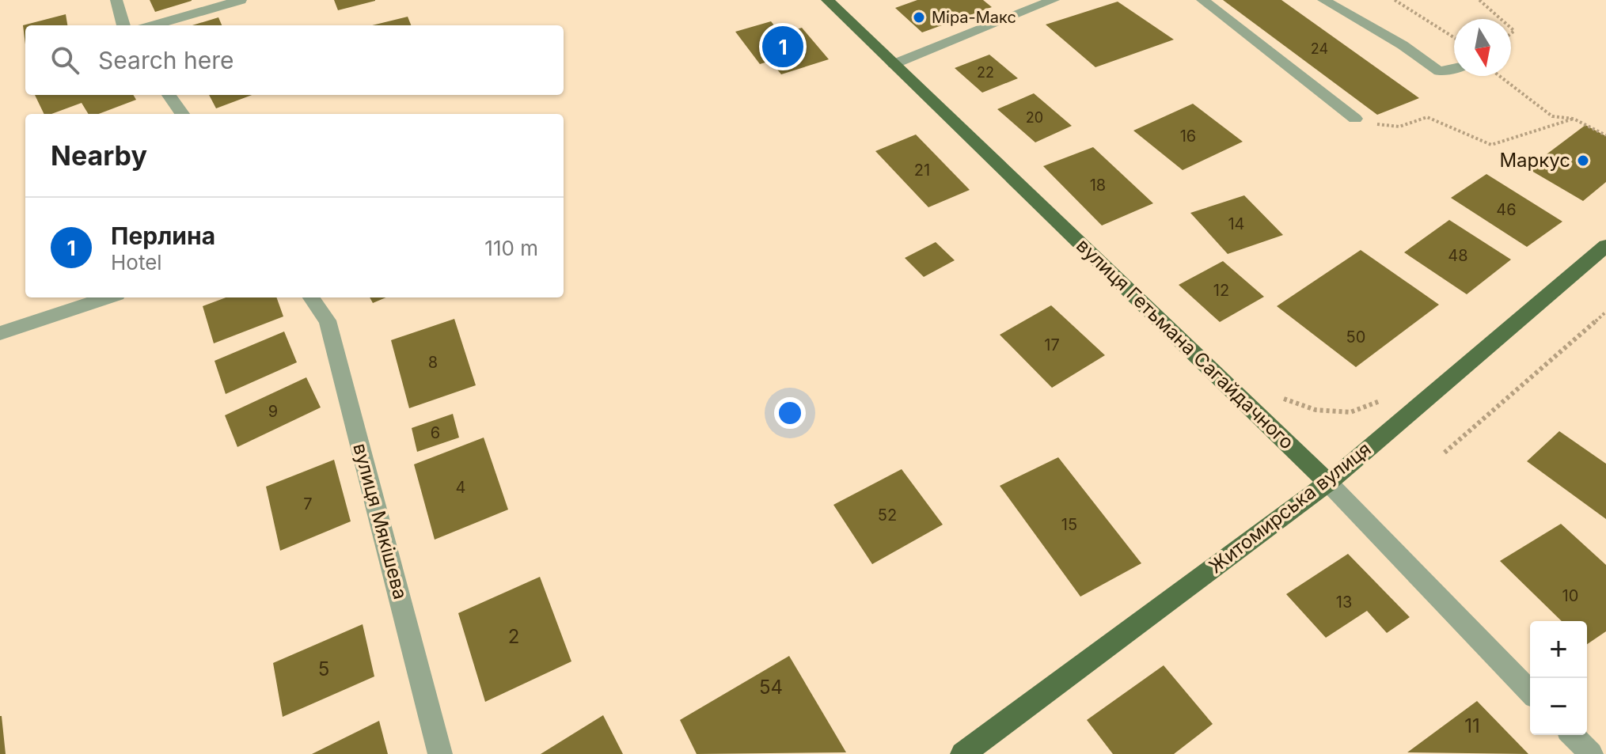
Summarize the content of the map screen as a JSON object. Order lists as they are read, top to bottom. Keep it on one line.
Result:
{"streets":{"main road":["вулиця Гетьмана Сагайдачного","Житомирська вулиця"],"street":["вулиця Мякішева"]},"crossings":[["вулиця Гетьмана Сагайдачного","Житомирська вулиця"]],"places":["Міра-Макс","Маркус"],"house_numbers":["24","22","20","16","21","18","46","14","48","12","50","17","8","9","6","4","7","52","15","10","13","2","5","54","11"],"north":"bottom","page":{"pins":"1","search":"Search here","heading":"Nearby","list":[{"mark":"1","name":"Перлина","note":"Hotel","value":"110 m"}],"map_buttons":["+","−"]}}
